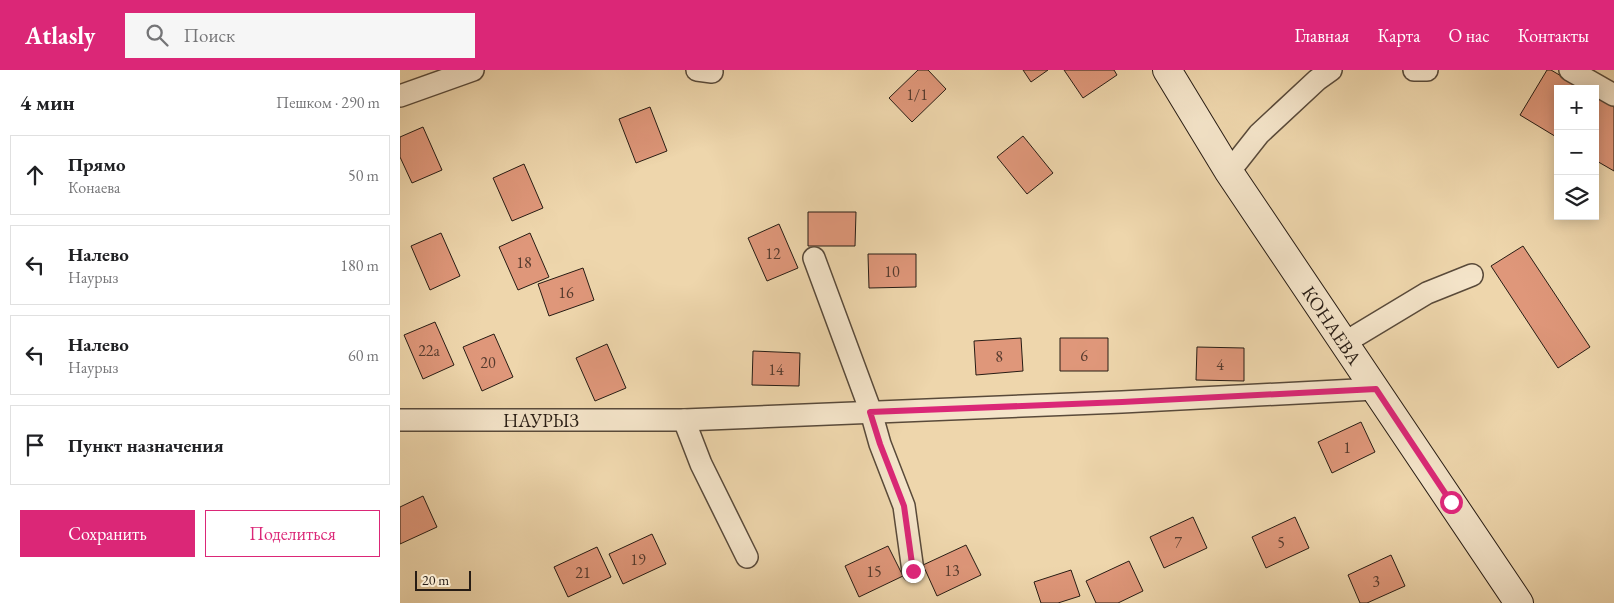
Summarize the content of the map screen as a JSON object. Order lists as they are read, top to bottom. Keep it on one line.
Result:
{"streets":{"main road":["КОНАЕВА"],"street":["НАУРЫЗ"]},"crossings":[["КОНАЕВА","НАУРЫЗ"]],"house_numbers":["1/1","12","18","10","16","22а","6","8","20","4","14","1","7","5","19","13","15","21","3"],"scale_bar":"20 m","page":{"header":"Atlasly","search":"Поиск","nav":["Главная","Карта","О нас","Контакты"],"heading":["4 мин","Пешком · 290 m"],"map_buttons":["+","−"],"list":[["Прямо","Конаева","50 m"],["Налево","Наурыз","180 m"],["Налево","Наурыз","60 m"],"Пункт назначения"],"buttons":["Сохранить","Поделиться"],"scale":"20 m"}}
